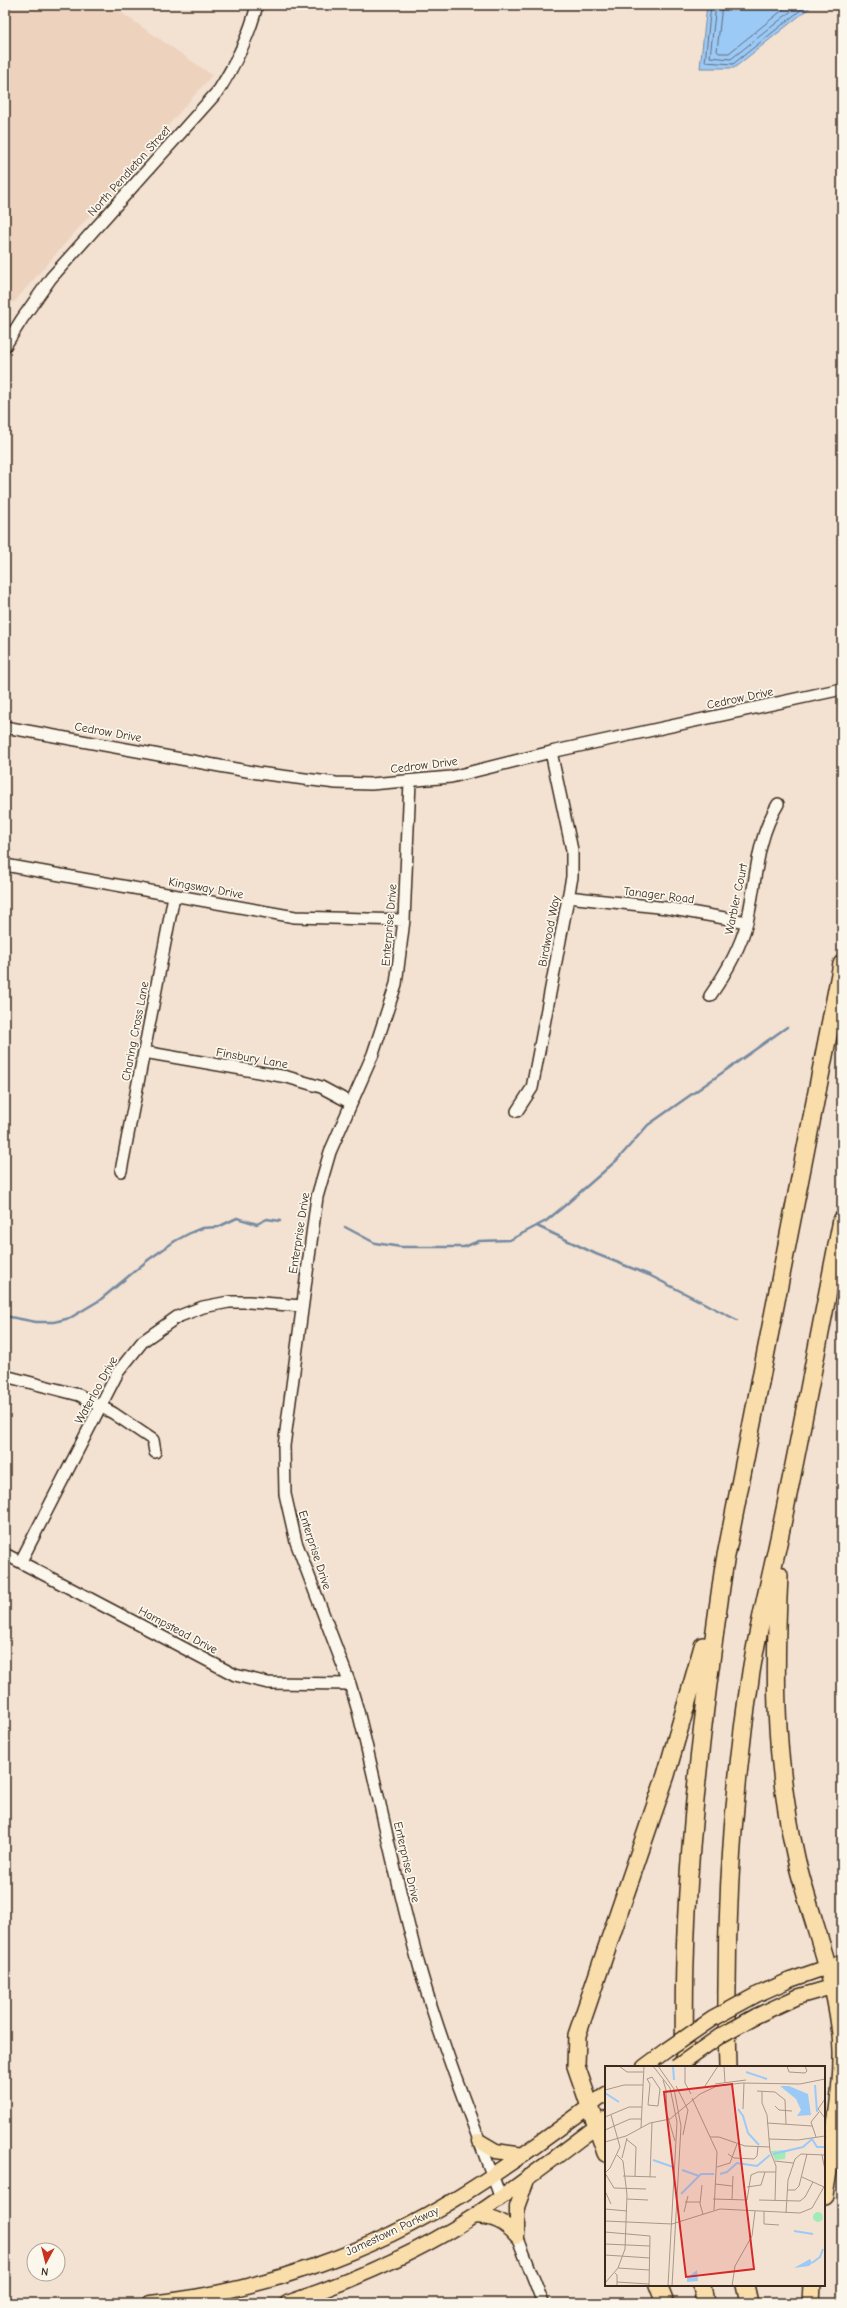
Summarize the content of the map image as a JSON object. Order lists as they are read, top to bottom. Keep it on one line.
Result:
{"streets":{"main road":["Jamestown Parkway"],"street":["North Pendleton Street","Cedrow Drive","Kingsway Drive","Tanager Road","Warbler Court","Enterprise Drive","Birdwood Way","Charing Cross Lane","Finsbury Lane","Waterloo Drive","Hampstead Drive"]},"crossings":[["Cedrow Drive","Enterprise Drive"],["Cedrow Drive","Birdwood Way"],["Kingsway Drive","Enterprise Drive"],["Kingsway Drive","Charing Cross Lane"],["Tanager Road","Warbler Court"],["Tanager Road","Birdwood Way"],["Enterprise Drive","Finsbury Lane"],["Enterprise Drive","Waterloo Drive"],["Enterprise Drive","Hampstead Drive"],["Enterprise Drive","Jamestown Parkway"],["Charing Cross Lane","Finsbury Lane"],["Waterloo Drive","Hampstead Drive"]],"north":"bottom"}
